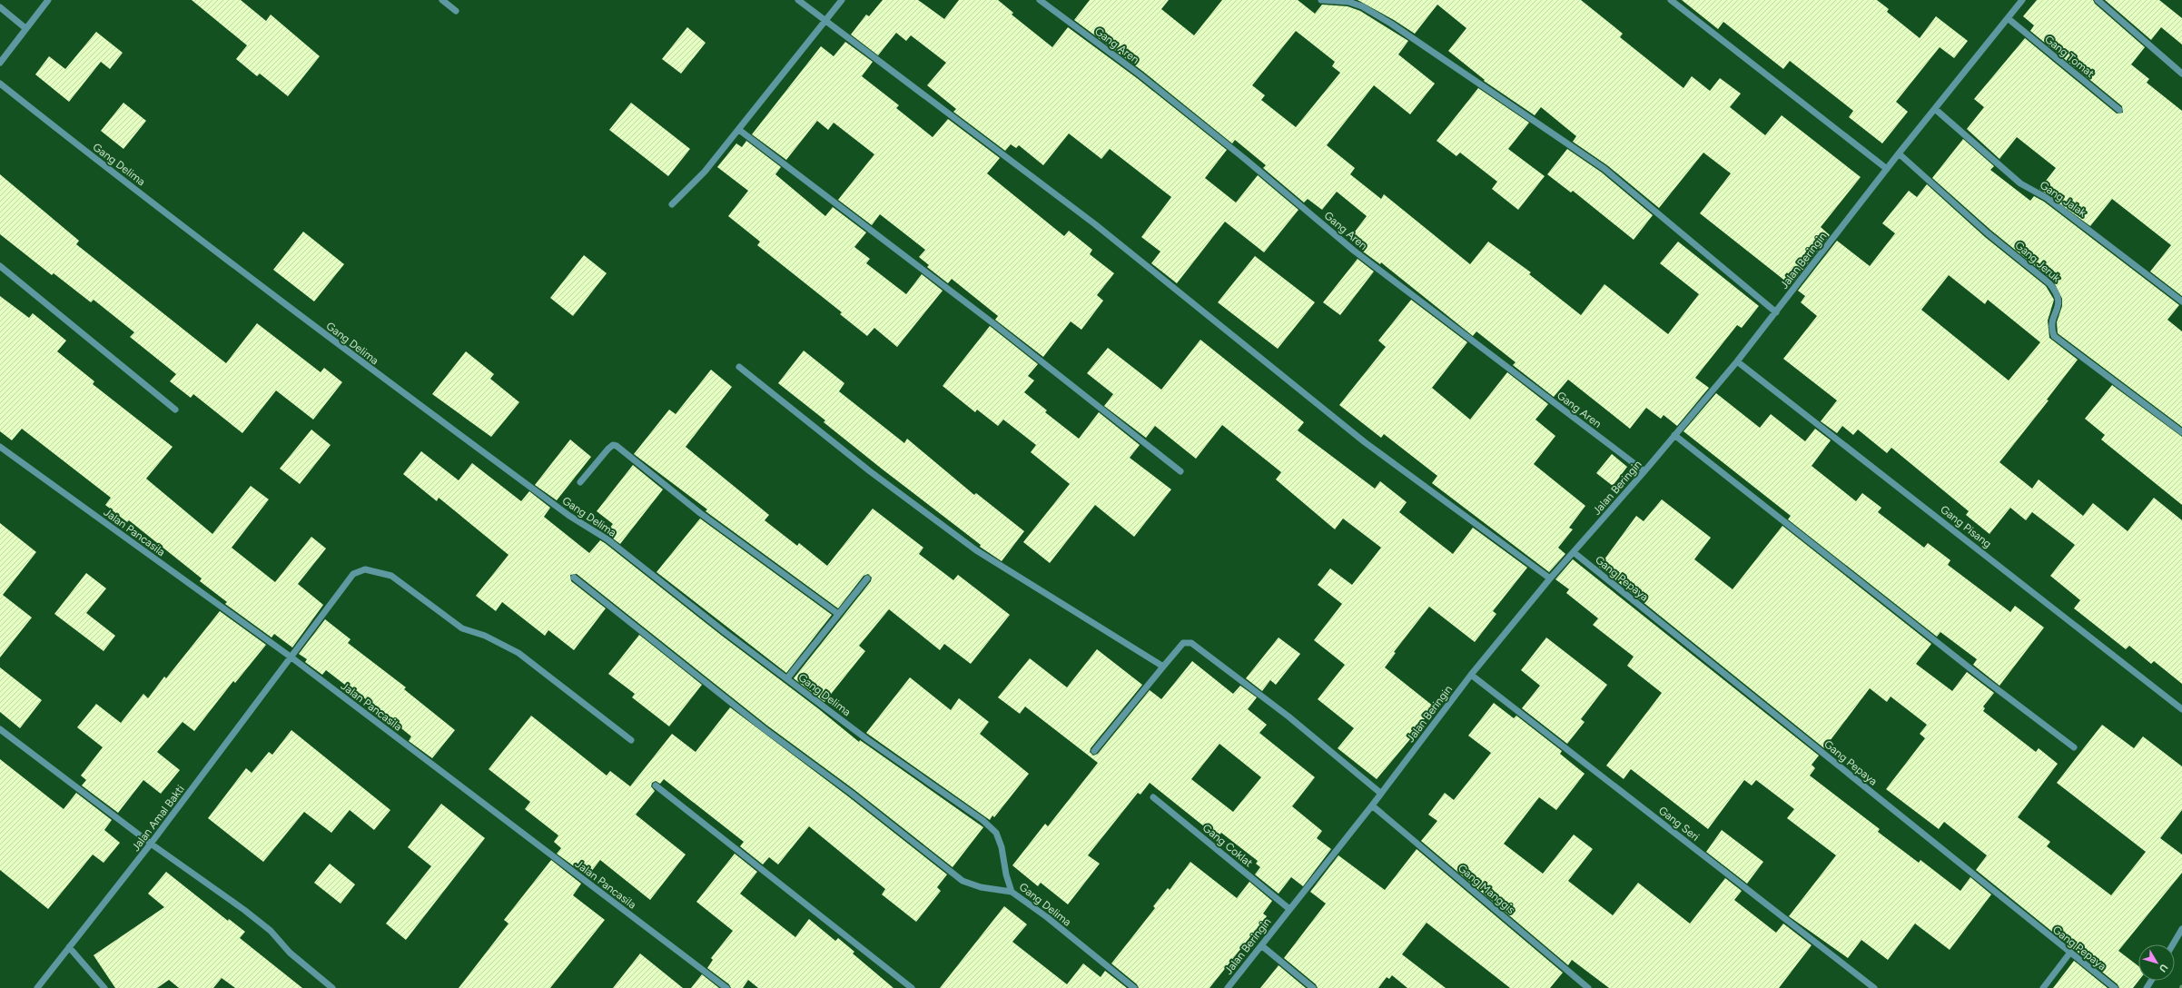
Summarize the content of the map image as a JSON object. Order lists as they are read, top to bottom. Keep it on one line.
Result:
{"streets":{"street":["Gang Aren","Gang Tomat","Gang Delima","Gang Jalak","Jalan Beringin","Gang Jeruk","Gang Pisang","Jalan Pancasila","Gang Pepaya","Jalan Amal Bakti","Gang Seri","Gang Coklat","Gang Manggis"]},"crossings":[["Gang Aren","Jalan Beringin"],["Gang Tomat","Jalan Beringin"],["Gang Jalak","Jalan Beringin"],["Jalan Beringin","Gang Jeruk"],["Jalan Beringin","Gang Pisang"],["Jalan Beringin","Gang Pepaya"],["Jalan Beringin","Gang Seri"],["Jalan Beringin","Gang Coklat"],["Jalan Beringin","Gang Manggis"],["Jalan Pancasila","Jalan Amal Bakti"]],"north":"bottom right"}
